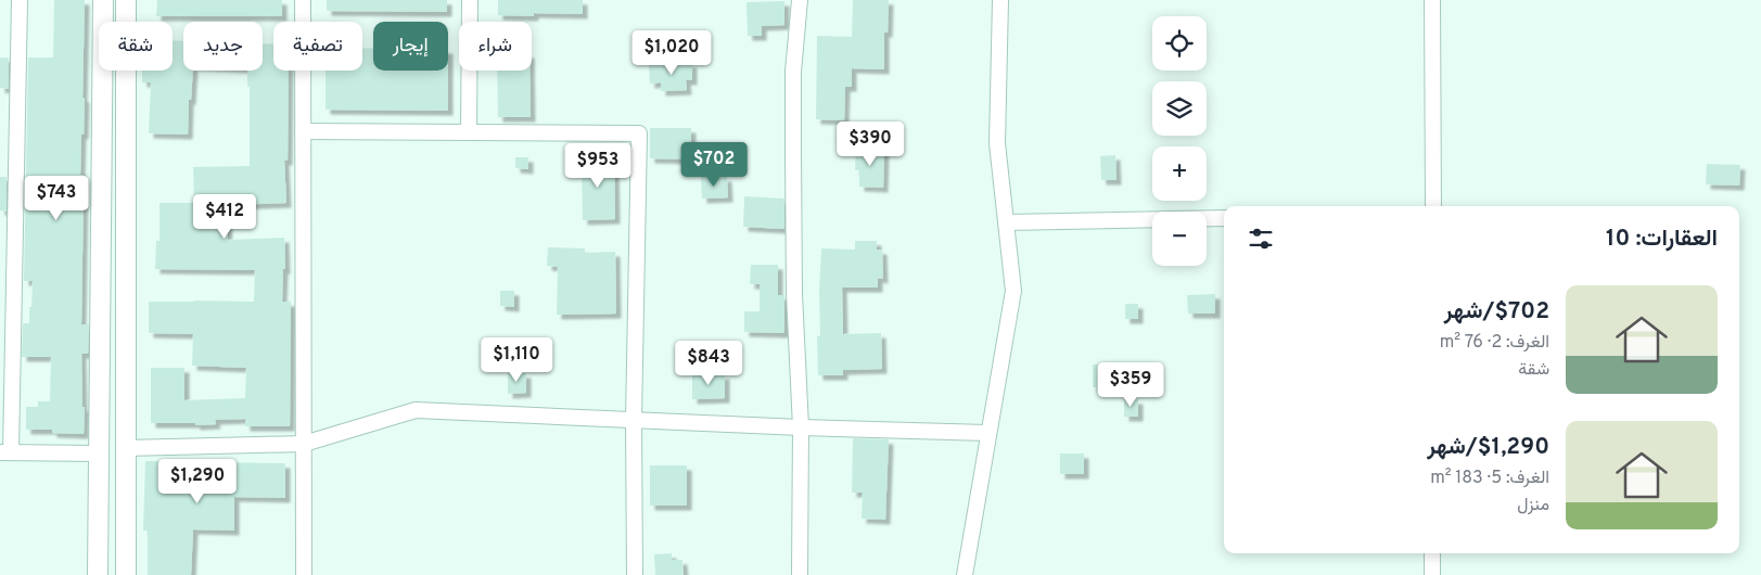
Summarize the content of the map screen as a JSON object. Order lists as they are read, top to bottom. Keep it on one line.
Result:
{"page":{"map_buttons":["+","−"],"chip":["شراء","إيجار","تصفية","جديد","شقة"],"price":["$1,020","$390","$702","$953","$743","$412","$1,110","$843","$359","$1,290"],"heading":"العقارات: 10","list":[{"name":"$702/شهر","note":"الغرف: 2 · 76 m² · شقة"},{"name":"$1,290/شهر","note":"الغرف: 5 · 183 m² · منزل"}]}}
